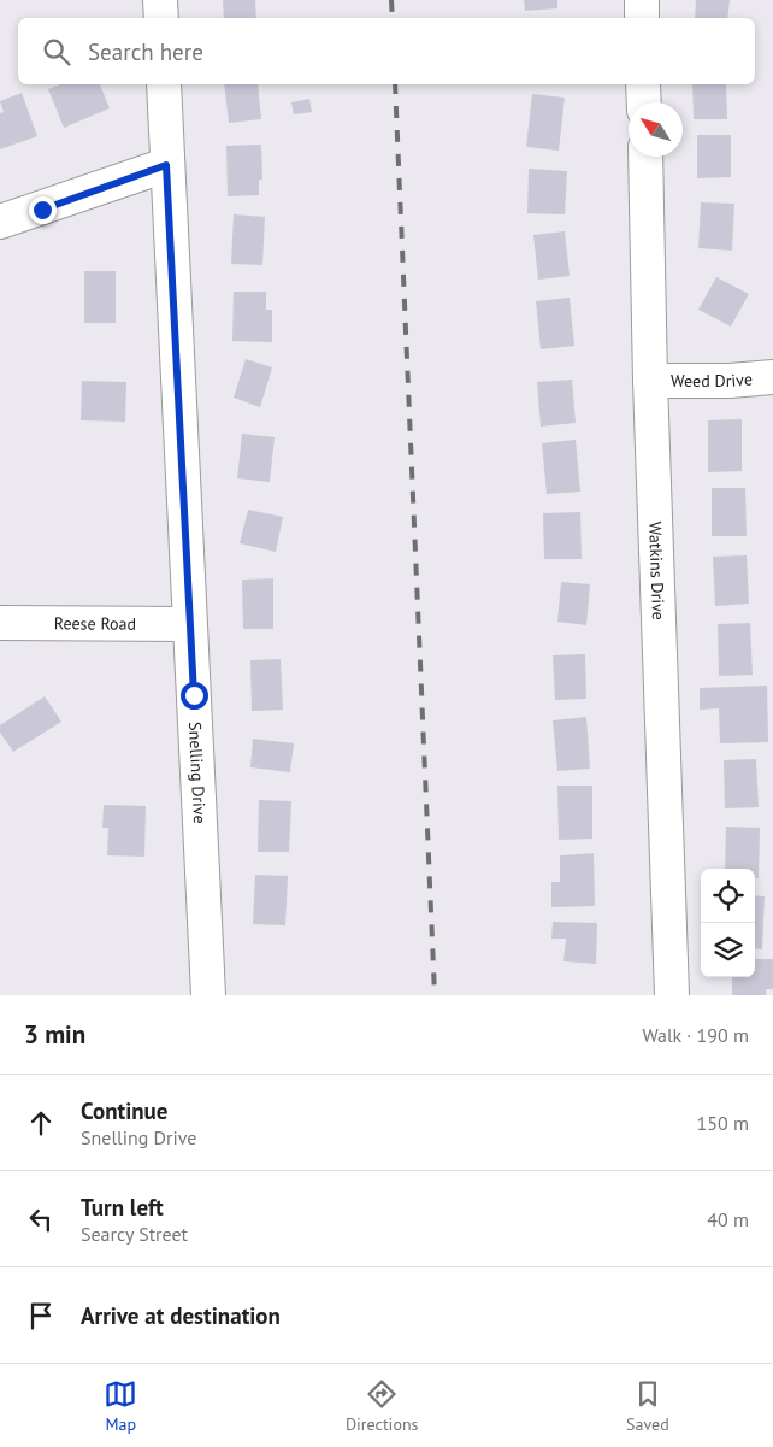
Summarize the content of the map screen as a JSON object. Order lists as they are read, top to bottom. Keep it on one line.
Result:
{"streets":{"street":["Weed Drive","Watkins Drive","Reese Road","Snelling Drive"]},"crossings":[["Weed Drive","Watkins Drive"],["Reese Road","Snelling Drive"]],"north":"top left","page":{"search":"Search here","heading":["3 min","Walk · 190 m"],"list":[["Continue","Snelling Drive","150 m"],["Turn left","Searcy Street","40 m"],"Arrive at destination"],"nav":["Map","Directions","Saved"]}}
